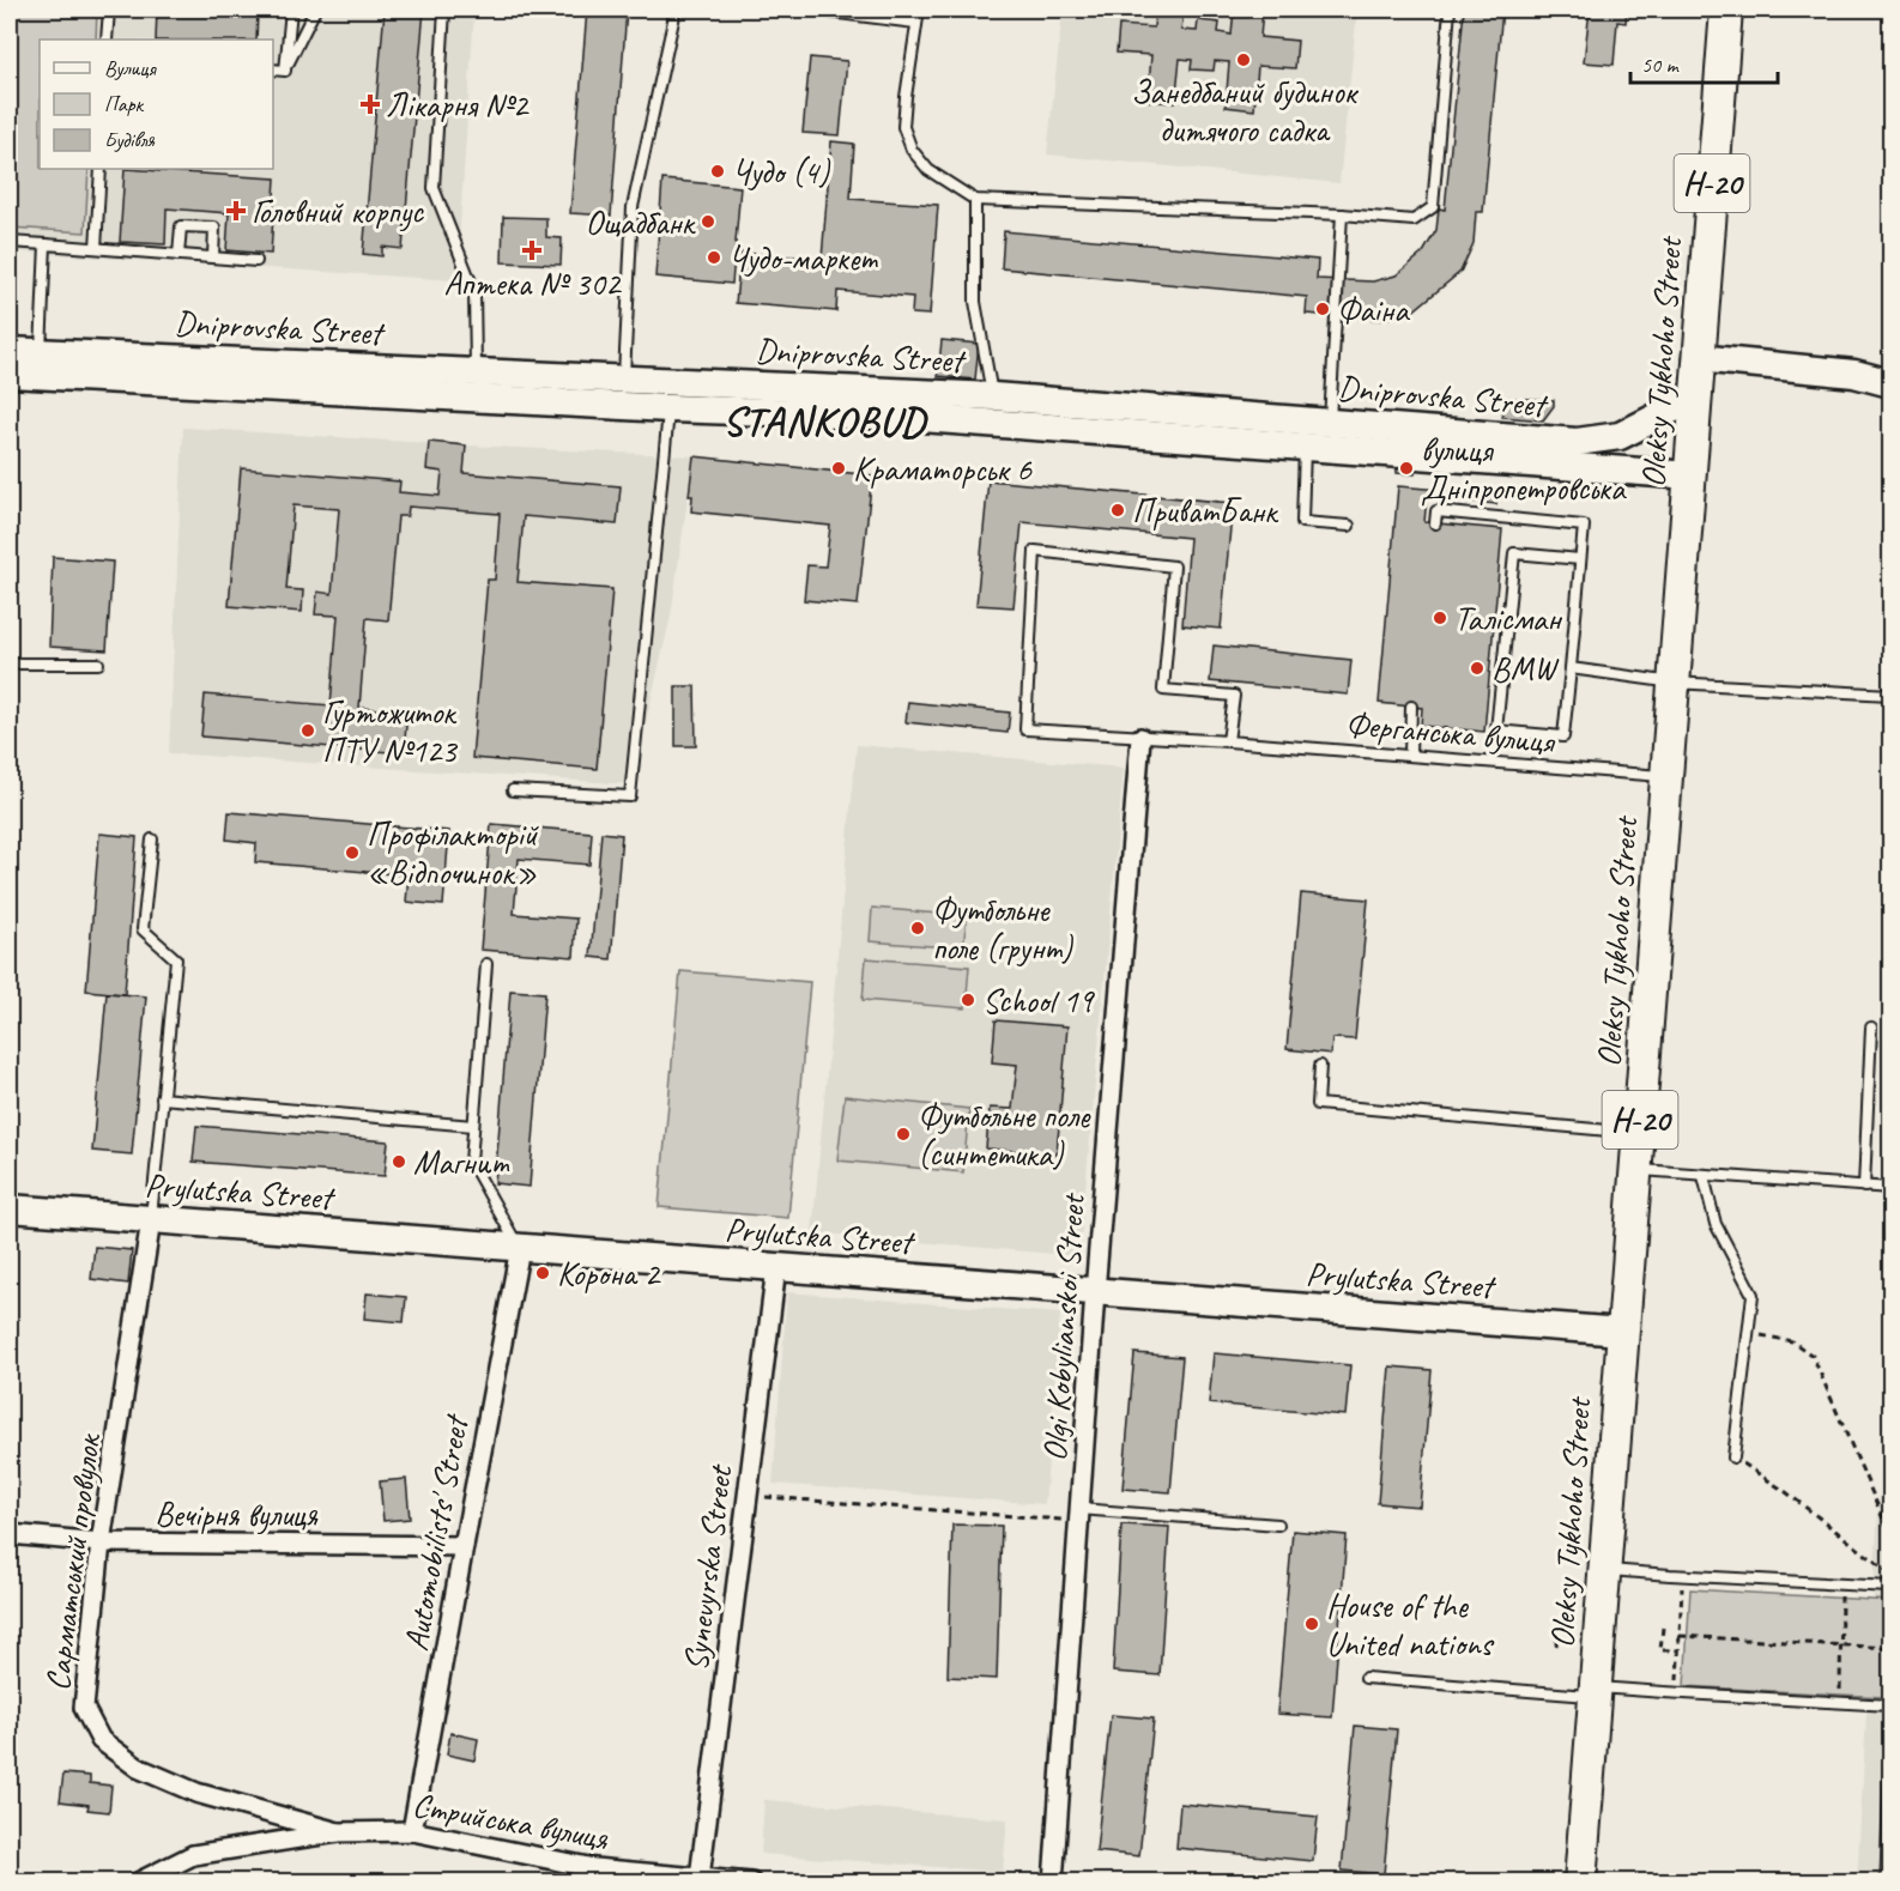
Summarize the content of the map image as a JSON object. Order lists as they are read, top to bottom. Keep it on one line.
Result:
{"streets":{"main road":["Н-20","Oleksy Tykhoho Street"],"street":["Dniprovska Street","Prylutska Street","Olgi Kobylianskoi Street","Вечірня вулиця","Automobilists' Street","Сарматський провулок","Synevyrska Street","Стрийська вулиця"],"lane":["Ферганська вулиця"]},"crossings":[["Dniprovska Street","Oleksy Tykhoho Street"],["Oleksy Tykhoho Street","Ферганська вулиця"],["Oleksy Tykhoho Street","Prylutska Street"],["Ферганська вулиця","Olgi Kobylianskoi Street"],["Prylutska Street","Olgi Kobylianskoi Street"],["Prylutska Street","Automobilists' Street"],["Prylutska Street","Сарматський провулок"],["Prylutska Street","Synevyrska Street"],["Вечірня вулиця","Automobilists' Street"],["Вечірня вулиця","Сарматський провулок"],["Automobilists' Street","Стрийська вулиця"],["Сарматський провулок","Стрийська вулиця"],["Synevyrska Street","Стрийська вулиця"]],"districts":["STANKOBUD"],"places":{"other":["Занедбаний будинок дитячого садка","Чудо (4)","Ощадбанк","Чудо-маркет","Фаіна","Краматорськ 6","вулиця Дніпропетровська","ПриватБанк","Талісман","BMW","Гуртожиток ПТУ №123","Профілакторій «Відпочинок»","Футбольне поле (грунт)","School 19","Футбольне поле (синтетика)","Магнит","Корона 2","House of the United nations"],"health":["Лікарня №2","Головний корпус","Аптека № 302"]},"legend":["Вулиця","Парк","Будівля"],"scale_bar":"50 m"}
